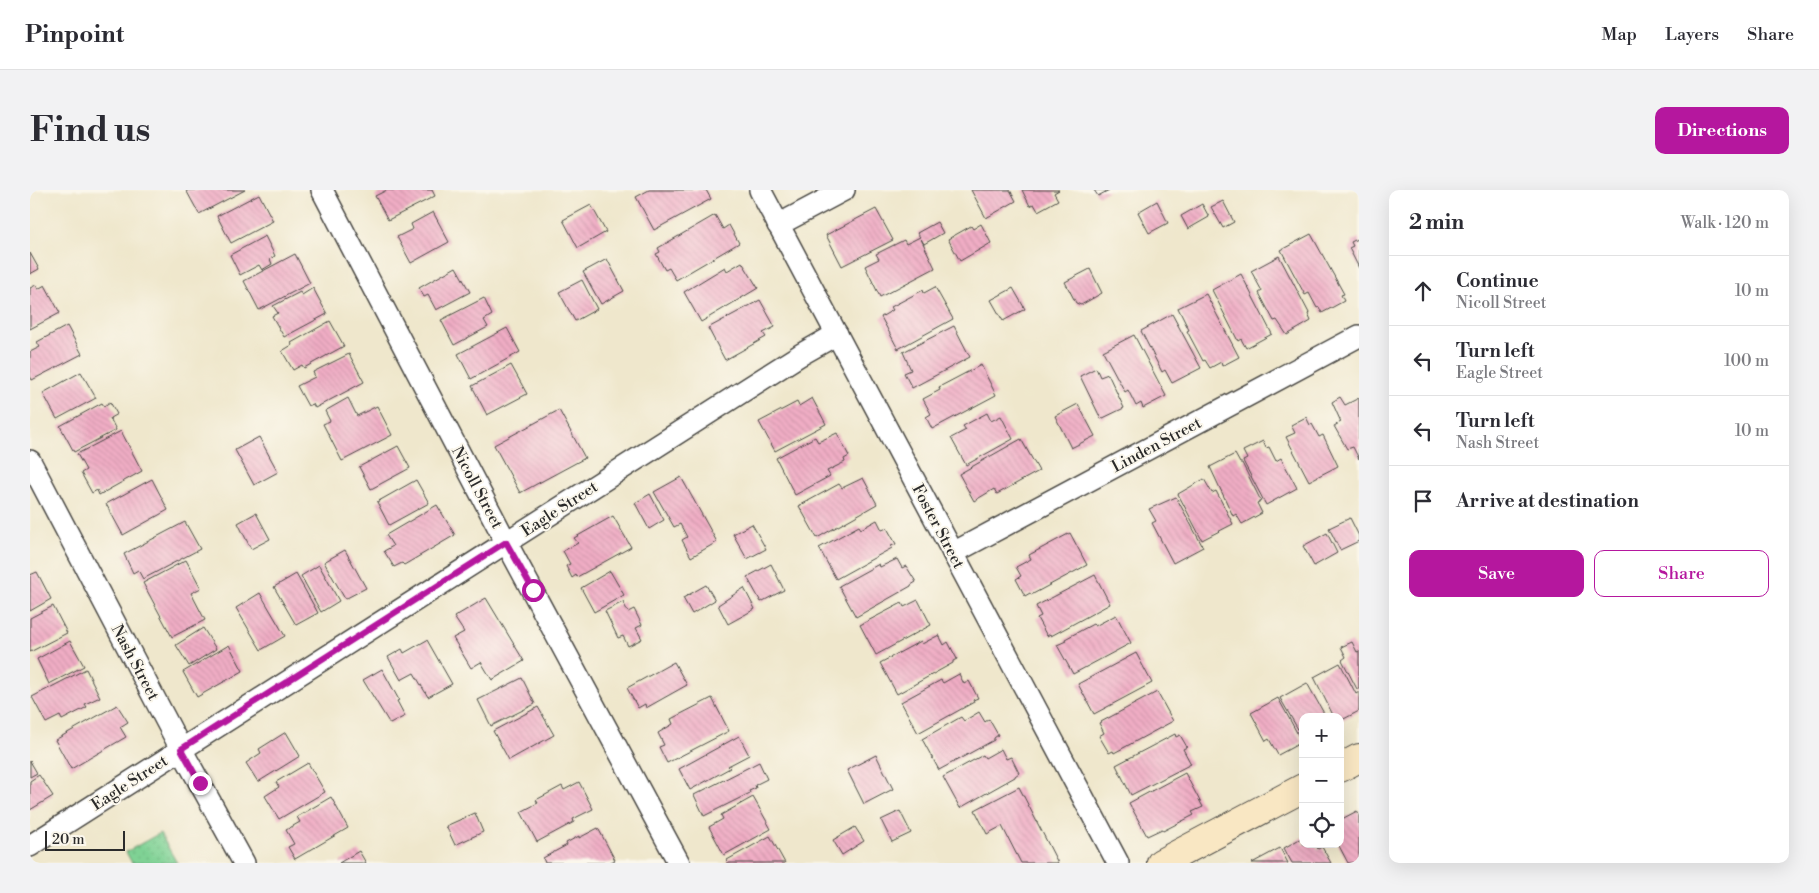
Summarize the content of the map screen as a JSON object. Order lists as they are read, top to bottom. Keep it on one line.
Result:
{"streets":{"street":["Linden Street","Nicoll Street","Eagle Street","Foster Street","Nash Street"]},"crossings":[["Linden Street","Foster Street"],["Nicoll Street","Eagle Street"],["Eagle Street","Foster Street"],["Eagle Street","Nash Street"]],"scale_bar":"20 m","page":{"header":"Pinpoint","nav":["Map","Layers","Share"],"buttons":["Directions",["Save","Share"]],"title":"Find us","heading":["2 min","Walk · 120 m"],"list":[["Continue","Nicoll Street","10 m"],["Turn left","Eagle Street","100 m"],["Turn left","Nash Street","10 m"],"Arrive at destination"],"map_buttons":["+","−"],"scale":"20 m"}}
